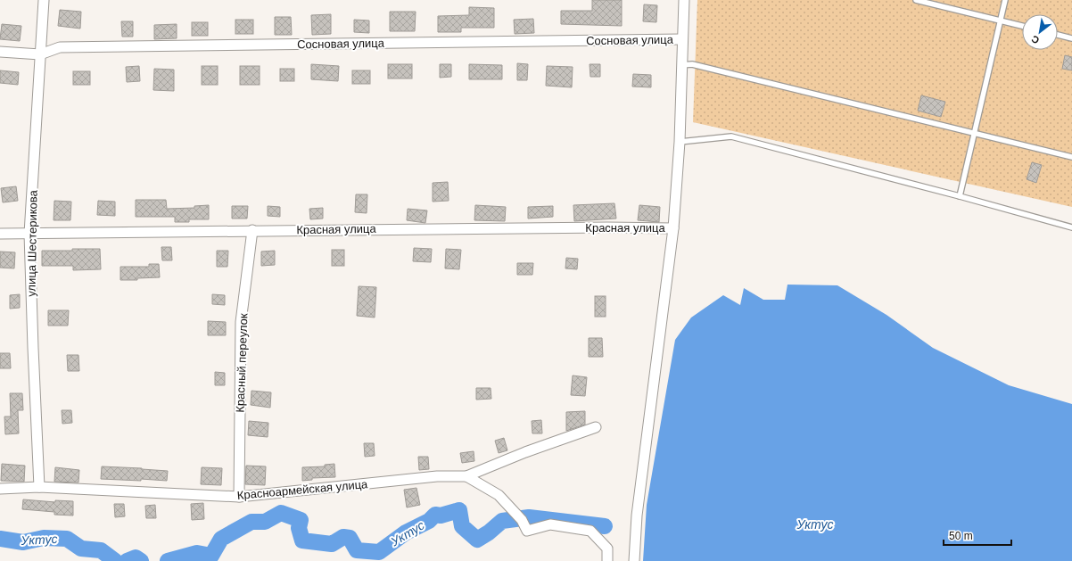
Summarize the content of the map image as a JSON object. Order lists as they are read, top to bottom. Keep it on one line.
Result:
{"streets":{"street":["Сосновая улица","Красная улица","улица Шестерикова","Красный переулок","Красноармейская улица"]},"crossings":[["Сосновая улица","улица Шестерикова"],["Красная улица","улица Шестерикова"],["Красная улица","Красный переулок"],["улица Шестерикова","Красноармейская улица"],["Красный переулок","Красноармейская улица"]],"water":["Уктус"],"scale_bar":"50 m","north":"bottom left"}
